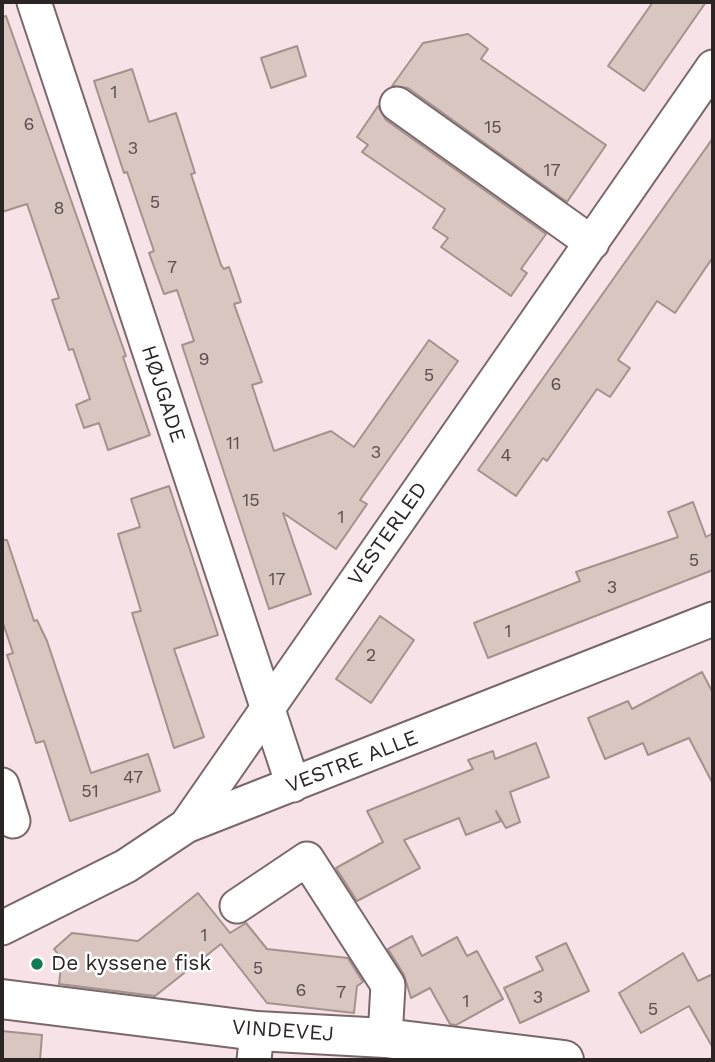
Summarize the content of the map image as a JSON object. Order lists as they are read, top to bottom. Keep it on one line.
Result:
{"streets":{"street":["HØJGADE","VESTERLED","VESTRE ALLE","VINDEVEJ"]},"crossings":[["HØJGADE","VESTERLED"],["HØJGADE","VESTRE ALLE"],["VESTERLED","VESTRE ALLE"]],"places":["De kyssene fisk"],"house_numbers":["1","6","15","3","17","5","8","7","9","5","6","11","3","4","15","1","5","17","3","1","2","47","51","1","5","6","7","3","1","5"]}
